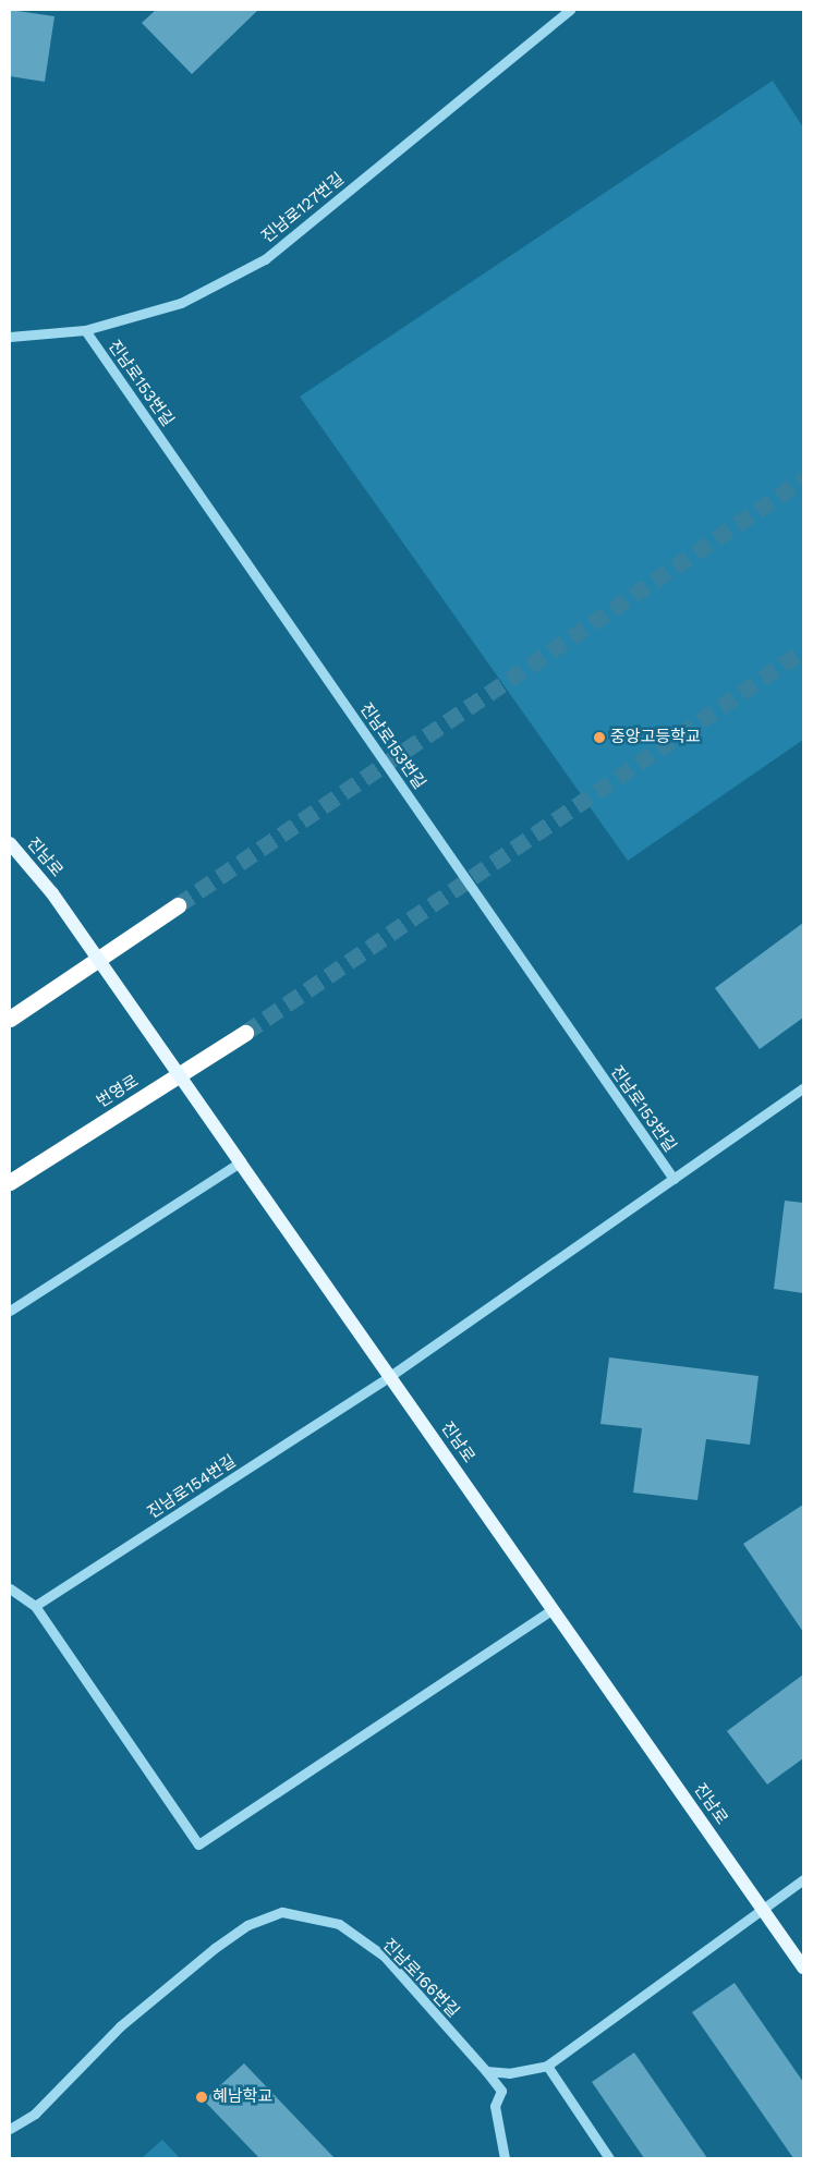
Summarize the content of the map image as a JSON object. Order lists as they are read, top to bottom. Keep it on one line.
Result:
{"streets":{"highway":["번영로"],"main road":["진남로"],"street":["진남로127번길","진남로153번길","진남로154번길","진남로166번길"]},"crossings":[["진남로127번길","진남로153번길"],["진남로","진남로154번길"]],"places":["중앙고등학교","혜남학교"]}
